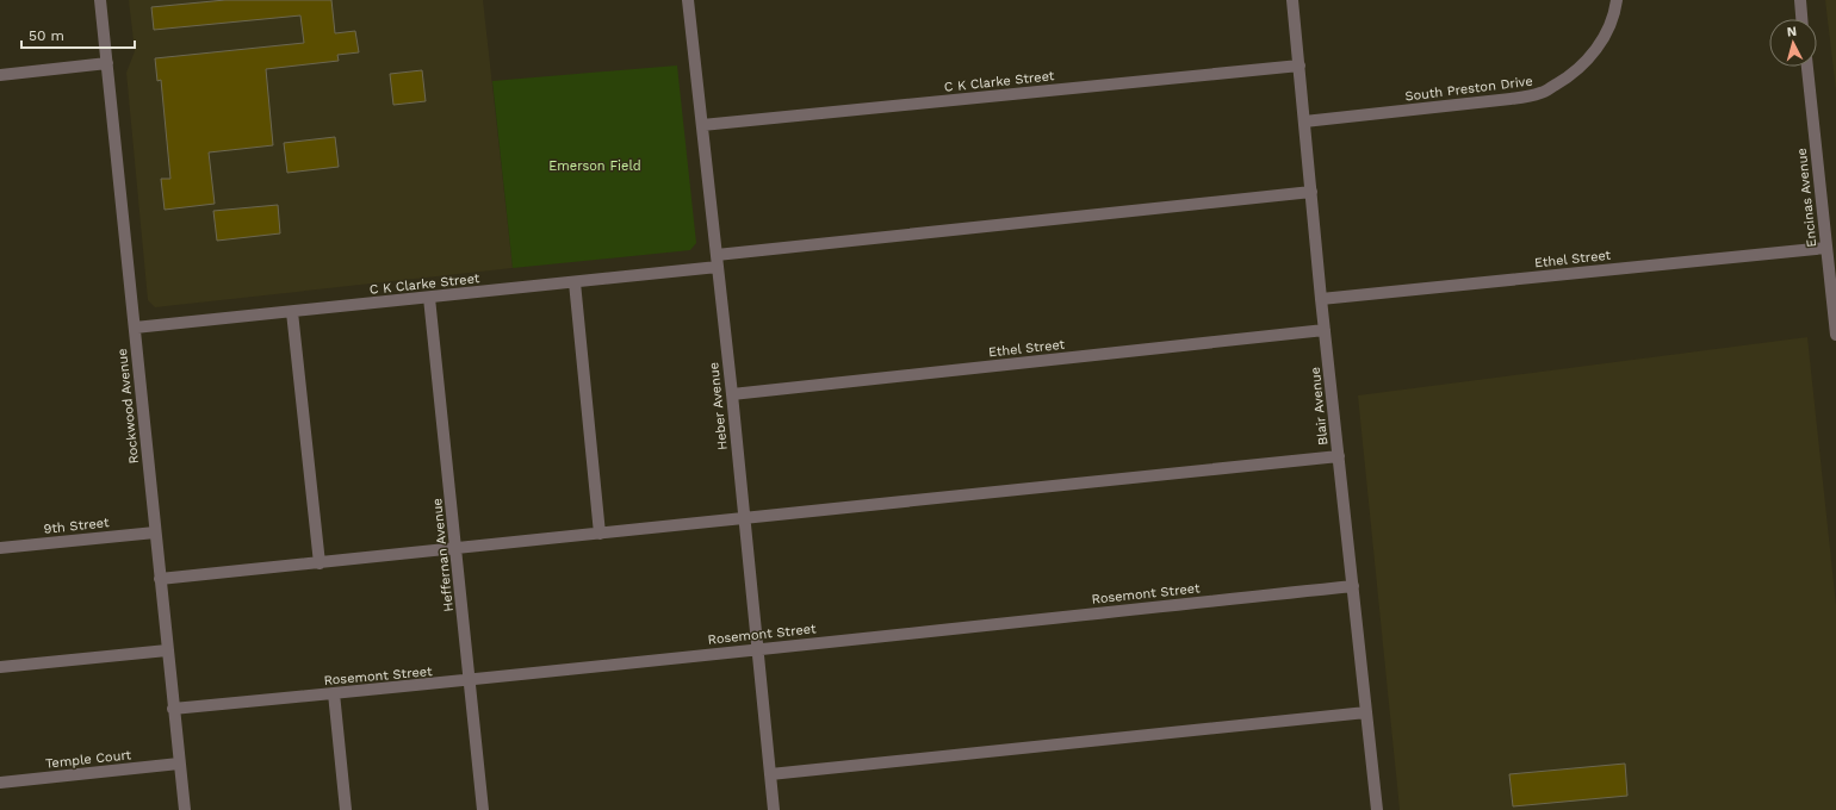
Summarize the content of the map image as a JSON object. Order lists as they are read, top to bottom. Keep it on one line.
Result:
{"streets":{"street":["C K Clarke Street","South Preston Drive","Encinas Avenue","Ethel Street","Rockwood Avenue","Heber Avenue","Blair Avenue","9th Street","Heffernan Avenue","Rosemont Street","Temple Court"]},"crossings":[["C K Clarke Street","Rockwood Avenue"],["C K Clarke Street","Heber Avenue"],["C K Clarke Street","Blair Avenue"],["C K Clarke Street","Heffernan Avenue"],["South Preston Drive","Blair Avenue"],["Encinas Avenue","Ethel Street"],["Ethel Street","Heber Avenue"],["Ethel Street","Blair Avenue"],["Rockwood Avenue","9th Street"],["Rockwood Avenue","Rosemont Street"],["Rockwood Avenue","Temple Court"],["Heber Avenue","Rosemont Street"],["Blair Avenue","Rosemont Street"],["Heffernan Avenue","Rosemont Street"]],"parks":["Emerson Field"],"scale_bar":"50 m","north":"top"}
